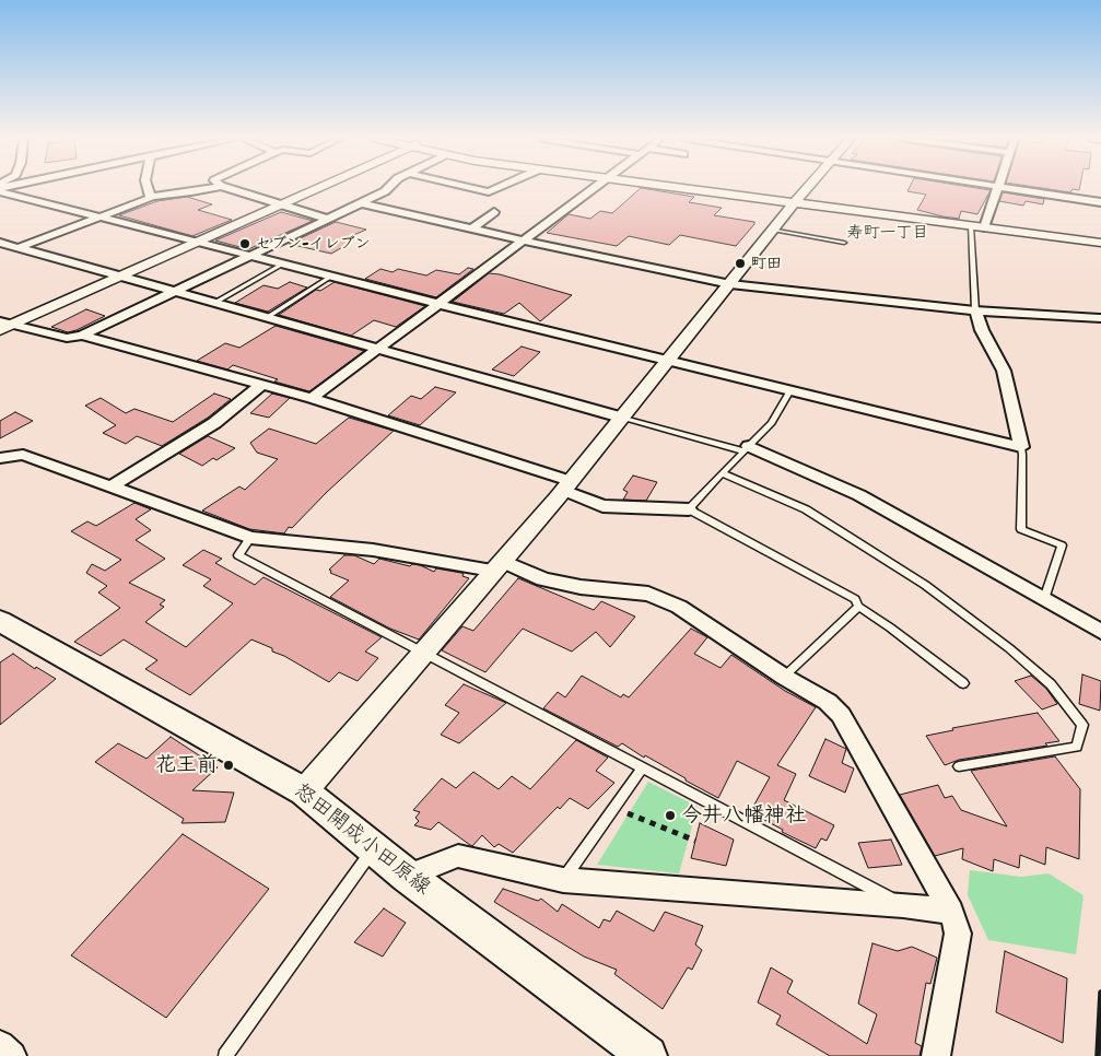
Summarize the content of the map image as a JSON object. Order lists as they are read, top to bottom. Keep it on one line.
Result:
{"streets":{"main road":["怒田開成小田原線"]},"districts":["寿町一丁目"],"places":["セブン-イレブン","町田","花王前","今井八幡神社"]}
